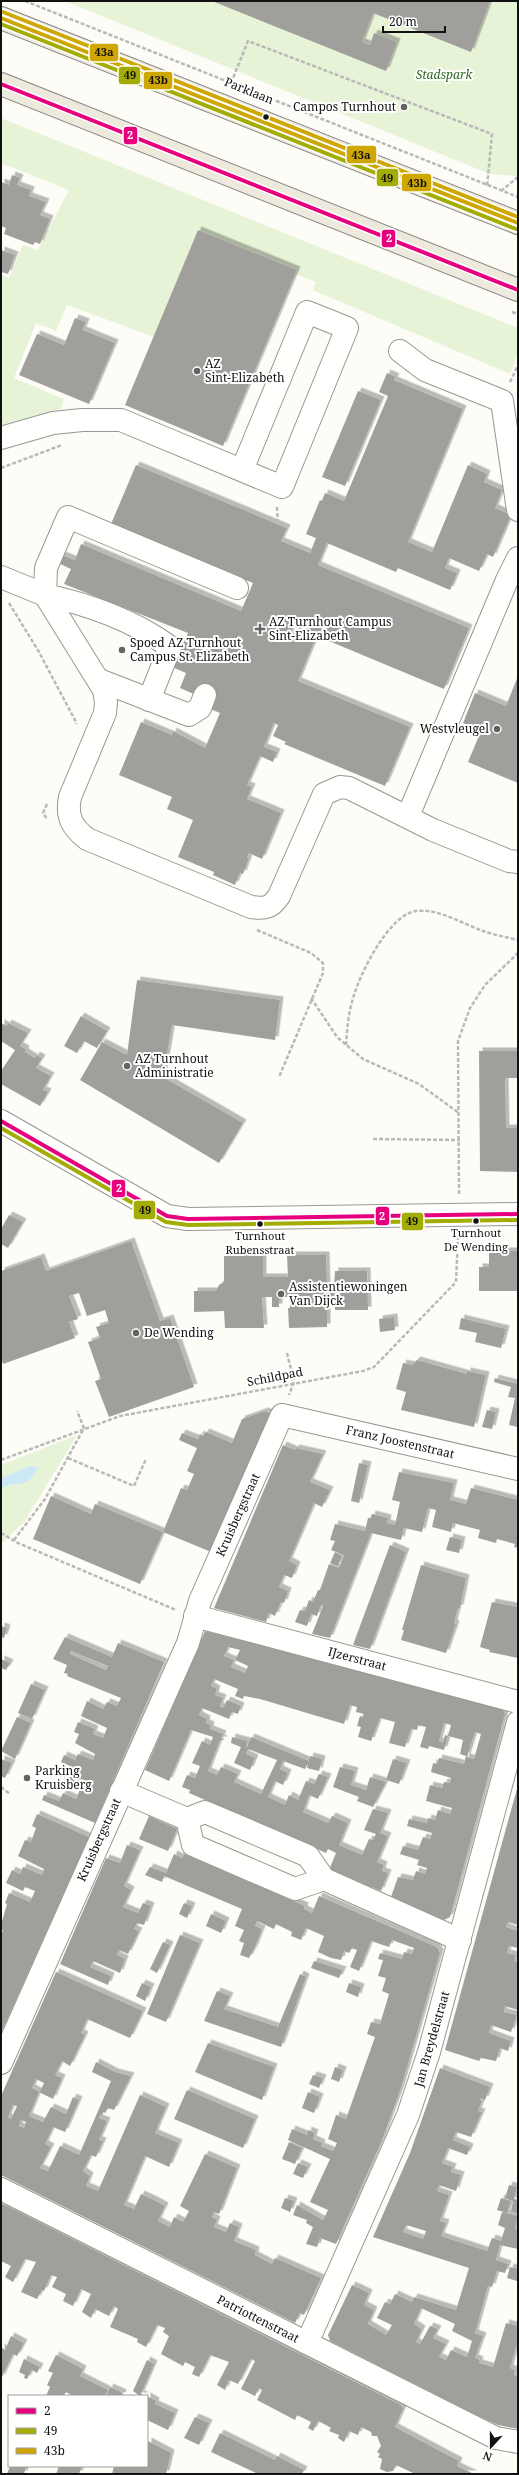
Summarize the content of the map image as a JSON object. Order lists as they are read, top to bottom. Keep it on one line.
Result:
{"streets":{"main road":["Parklaan"],"street":["Franz Joostenstraat","Kruisbergstraat","IJzerstraat","Jan Breydelstraat","Patriottenstraat"],"path":["Schildpad"]},"crossings":[["Franz Joostenstraat","Kruisbergstraat"],["Kruisbergstraat","IJzerstraat"],["Jan Breydelstraat","Patriottenstraat"]],"parks":["Stadspark"],"places":{"other":["Campos Turnhout","AZ Sint-Elizabeth","Spoed AZ Turnhout Campus St. Elizabeth","Westvleugel","AZ Turnhout Administratie","Turnhout De Wending","Turnhout Rubensstraat","Assistentiewoningen Van Dijck","De Wending","Parking Kruisberg"],"health":["AZ Turnhout Campus Sint-Elizabeth"]},"lines":["transit line 43a","transit line 43b","transit line 49","transit line 2"],"legend":["2","49","43b"],"scale_bar":"20 m","north":"bottom"}
